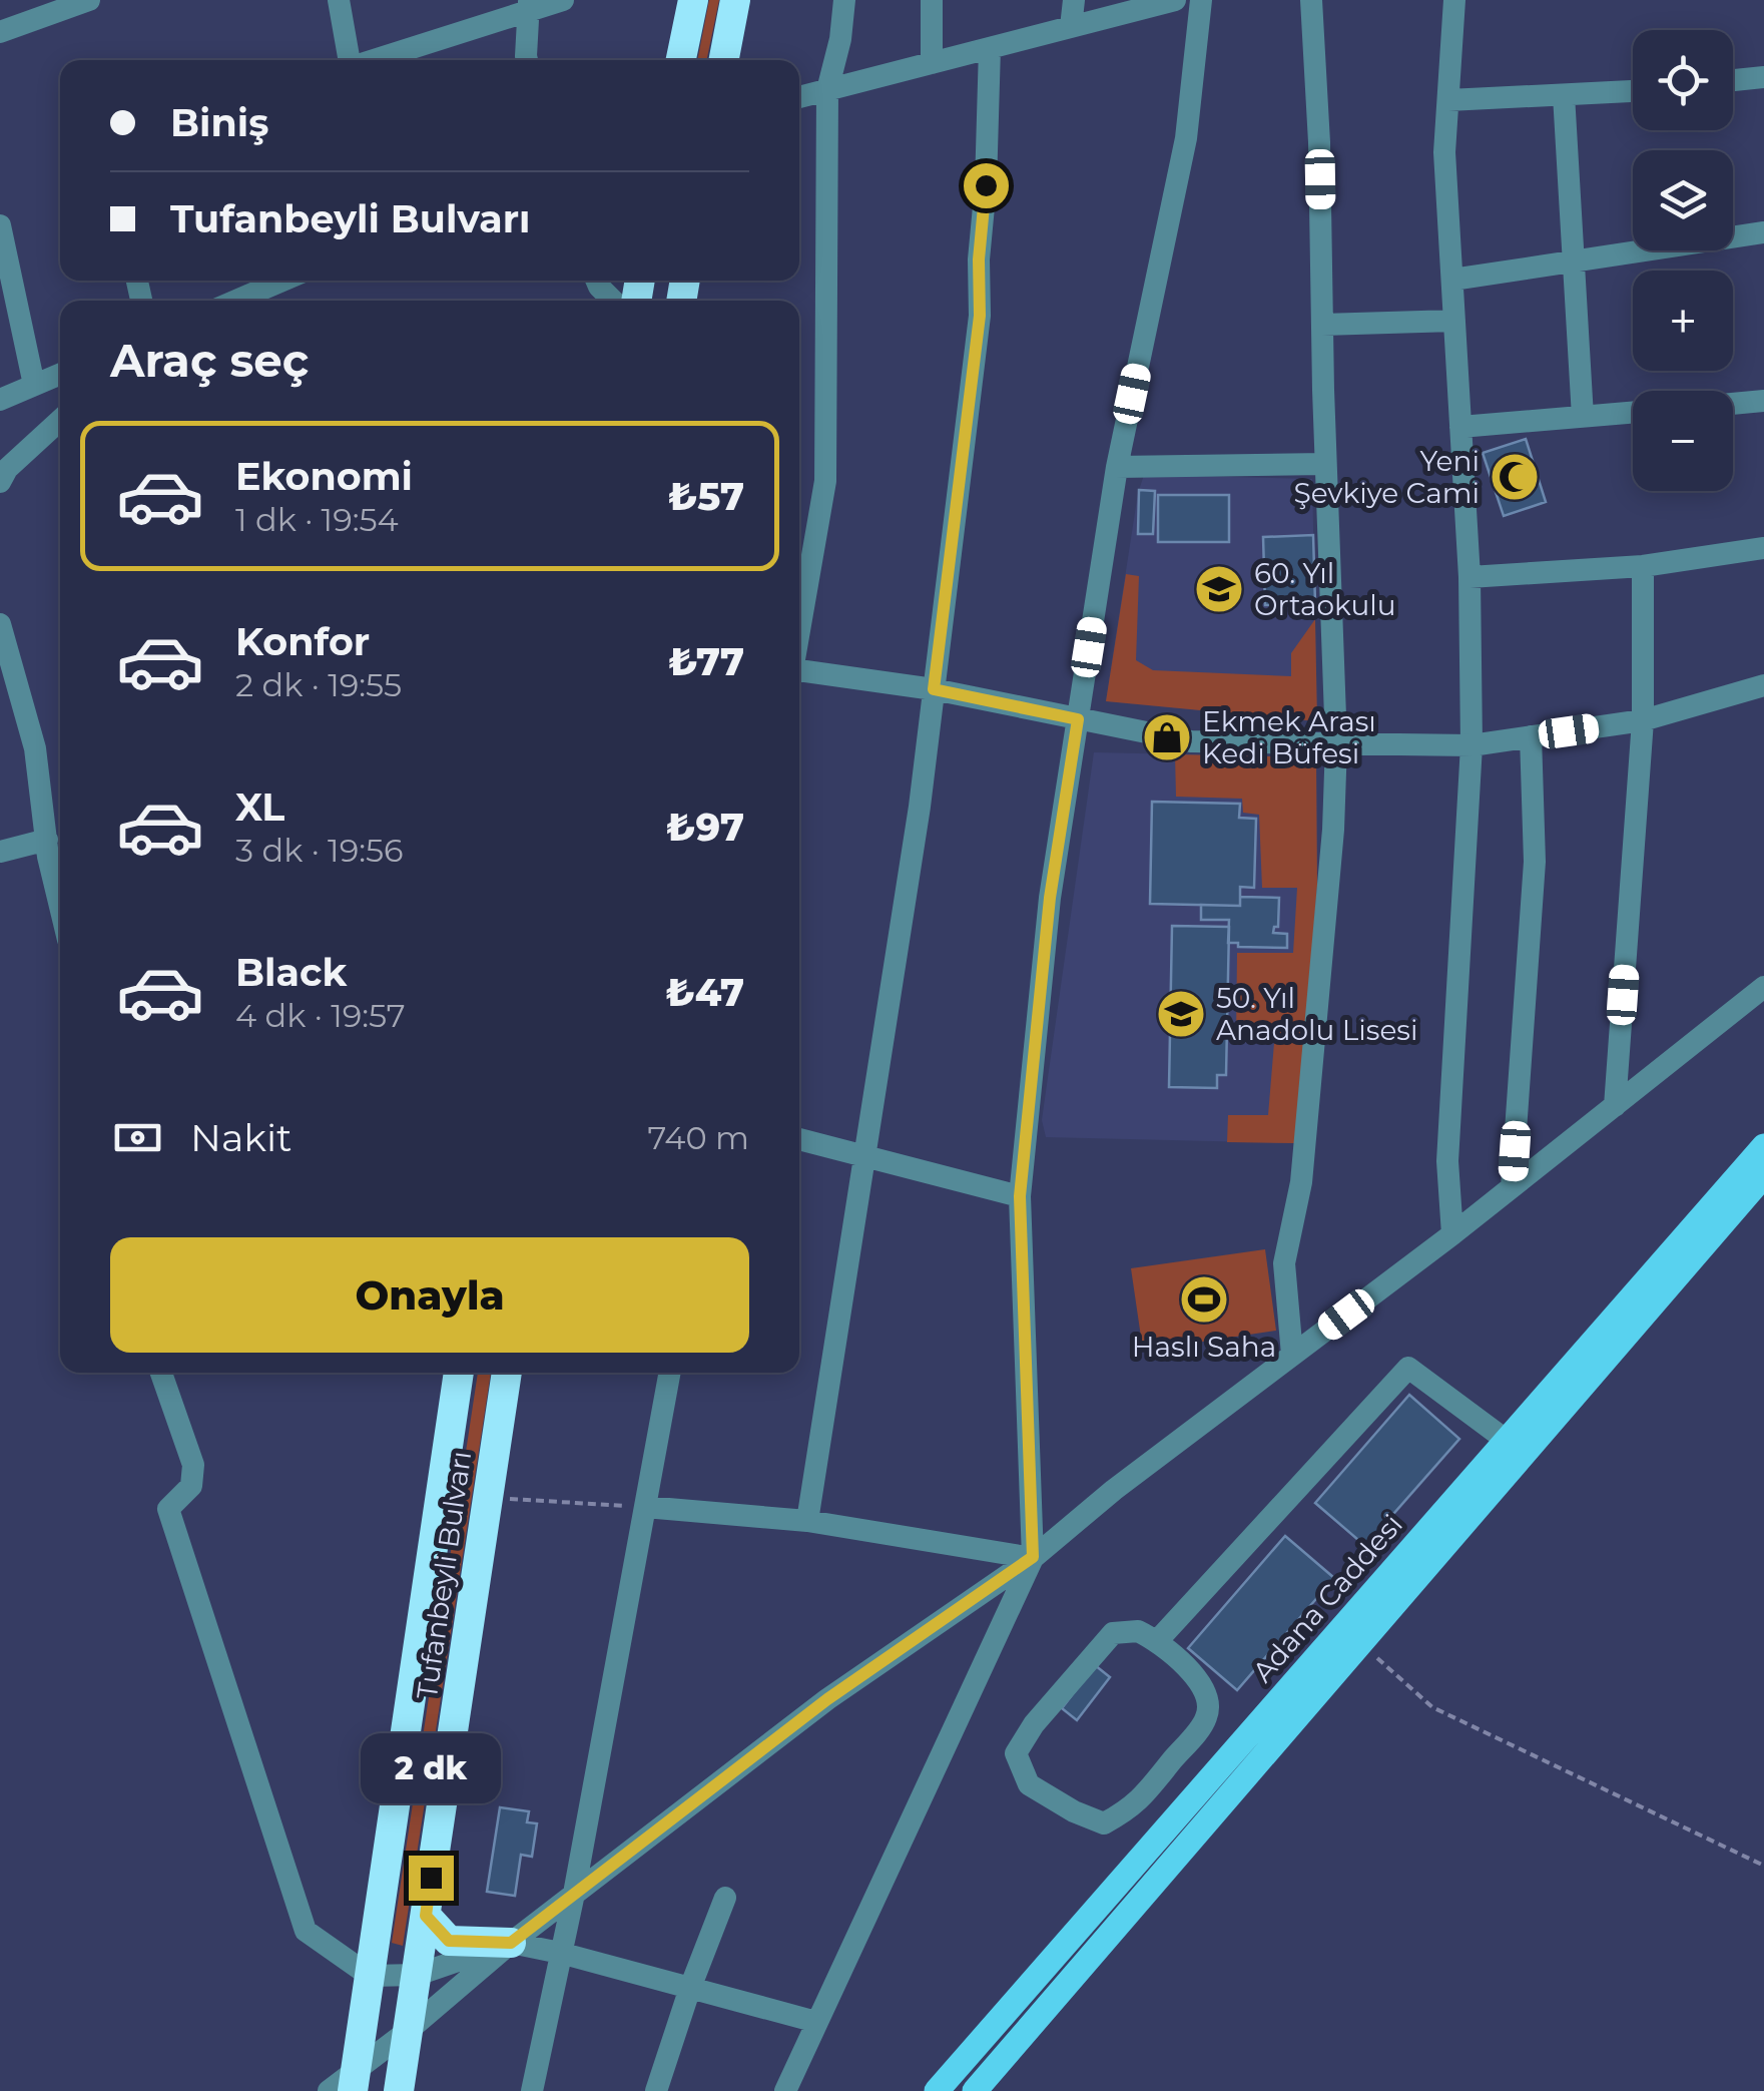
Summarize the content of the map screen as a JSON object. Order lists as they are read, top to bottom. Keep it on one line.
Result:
{"streets":{"highway":["Tufanbeyli Bulvarı"],"main road":["Adana Caddesi"]},"places":{"mosque":["Yeni Şevkiye Cami"],"school or university":["60. Yıl Ortaokulu","50. Yıl Anadolu Lisesi"],"shop":["Ekmek Arası Kedi Büfesi"],"sports":["Haslı Saha"]},"page":{"map_buttons":["+","−"],"banner":["Biniş","Tufanbeyli Bulvarı"],"heading":"Araç seç","list":[{"name":"Ekonomi","note":"1 dk · 19:54","value":"₺57"},{"name":"Konfor","note":"2 dk · 19:55","value":"₺77"},{"name":"XL","note":"3 dk · 19:56","value":"₺97"},{"name":"Black","note":"4 dk · 19:57","value":"₺47"}],"pay":["Nakit","740 m"],"buttons":"Onayla","bubble":"2 dk"}}
